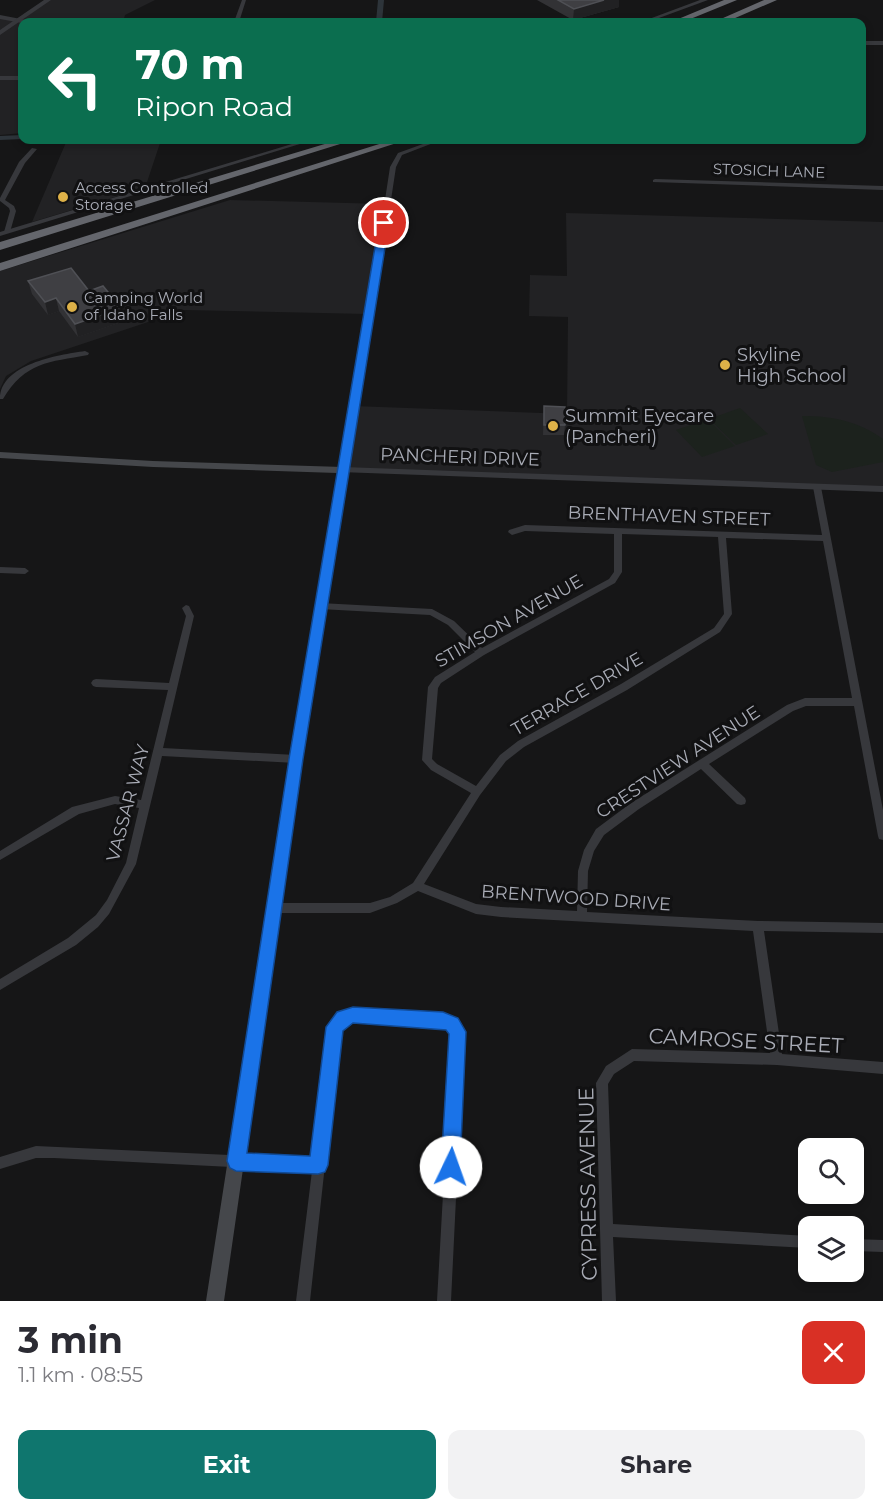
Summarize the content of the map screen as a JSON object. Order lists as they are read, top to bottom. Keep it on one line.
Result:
{"streets":{"main road":["PANCHERI DRIVE"],"street":["STOSICH LANE","BRENTHAVEN STREET","STIMSON AVENUE","TERRACE DRIVE","CRESTVIEW AVENUE","VASSAR WAY","BRENTWOOD DRIVE","CAMROSE STREET","CYPRESS AVENUE"]},"crossings":[["BRENTHAVEN STREET","STIMSON AVENUE"],["BRENTHAVEN STREET","TERRACE DRIVE"],["STIMSON AVENUE","TERRACE DRIVE"],["TERRACE DRIVE","BRENTWOOD DRIVE"],["CRESTVIEW AVENUE","BRENTWOOD DRIVE"],["CAMROSE STREET","CYPRESS AVENUE"]],"places":["Access Controlled Storage","Camping World of Idaho Falls","Skyline High School","Summit Eyecare (Pancheri)"],"page":{"turn":["70 m","Ripon Road"],"heading":["3 min","1.1 km · 08:55"],"buttons":["Exit","Share"]}}
